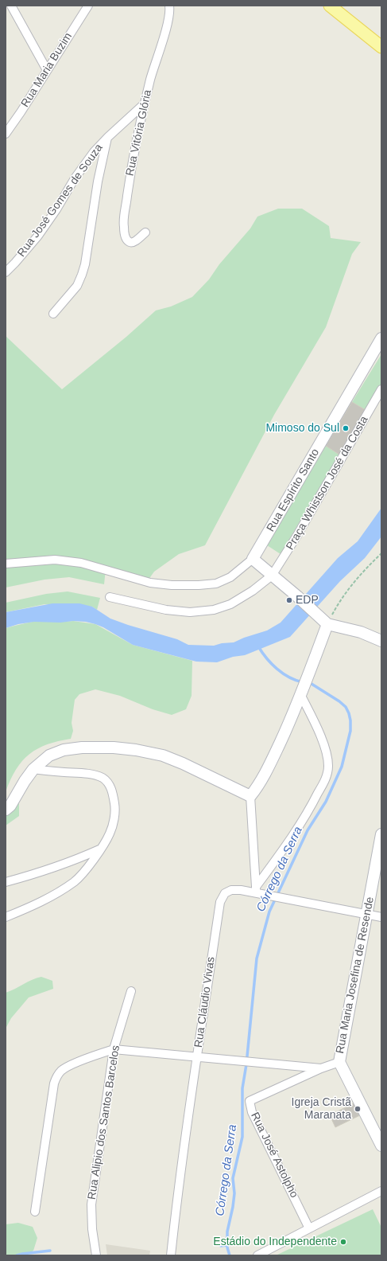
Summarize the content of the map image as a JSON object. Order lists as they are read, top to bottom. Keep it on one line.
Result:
{"streets":{"main road":["Rua Espírito Santo","Rua Maria Josefina de Resende"],"street":["Rua Maria Buzim","Rua Vitória Glória","Rua José Gomes de Souza","Praça Whistson José da Costa","Rua Cláudio Vivas","Rua Alipio dos Santos Barcelos","Rua José Astolpho"]},"crossings":[["Rua Vitória Glória","Rua José Gomes de Souza"],["Rua Maria Josefina de Resende","Rua Cláudio Vivas"],["Rua Maria Josefina de Resende","Rua José Astolpho"]],"water":["Córrego da Serra"],"places":["Mimoso do Sul","EDP","Igreja Cristã Maranata","Estádio do Independente"]}
